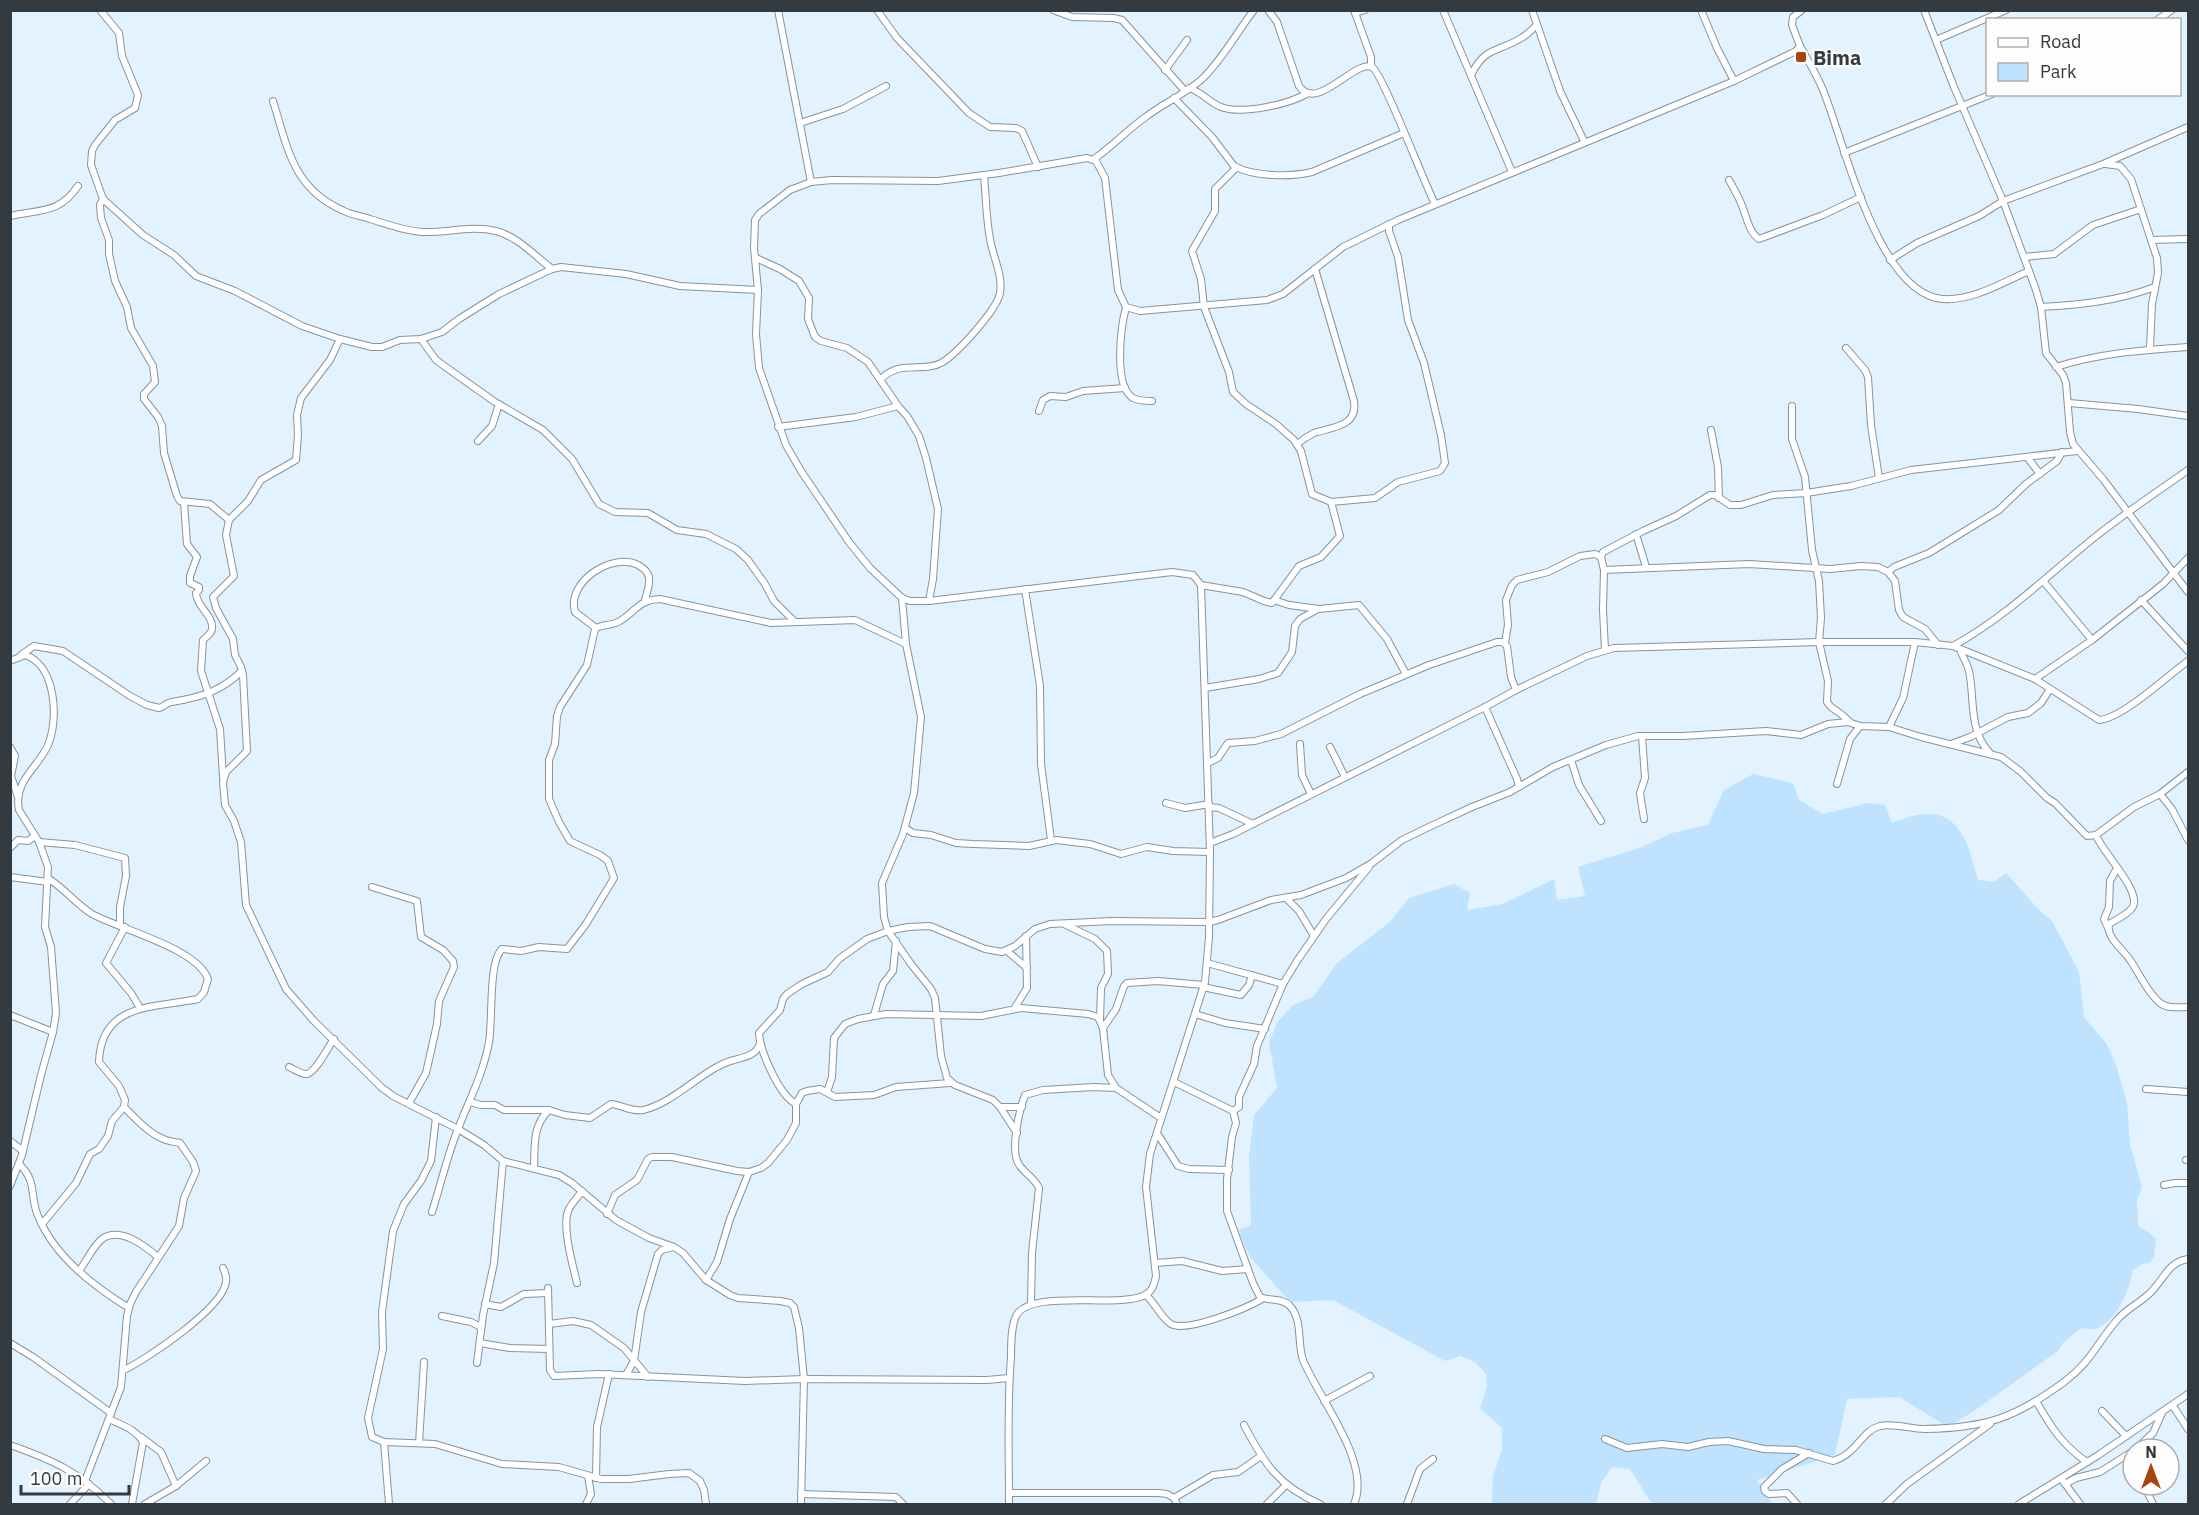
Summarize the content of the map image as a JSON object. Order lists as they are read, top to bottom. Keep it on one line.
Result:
{"places":{"transit":["Bima"]},"legend":["Road","Park"],"scale_bar":"100 m","north":"top"}
